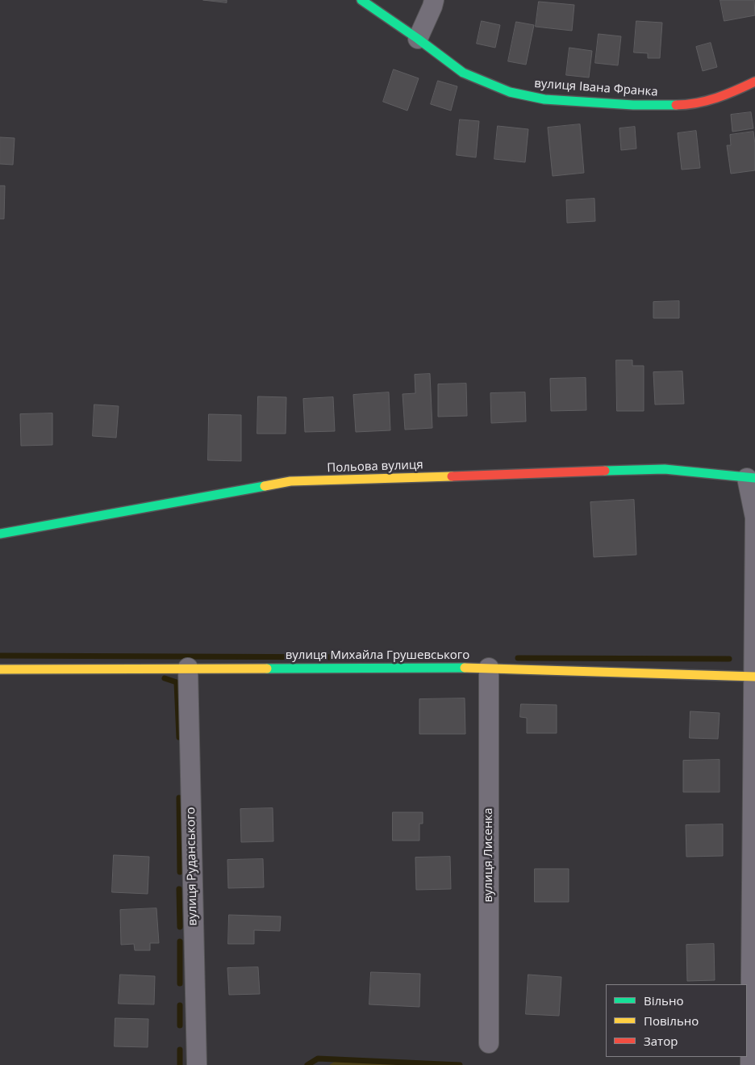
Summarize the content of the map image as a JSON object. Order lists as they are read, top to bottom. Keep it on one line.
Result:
{"streets":{"street":["вулиця Івана Франка","Польова вулиця","вулиця Михайла Грушевського","вулиця Лисенка","вулиця Руданського"]},"crossings":[["вулиця Михайла Грушевського","вулиця Лисенка"],["вулиця Михайла Грушевського","вулиця Руданського"]],"legend":["Вільно","Повільно","Затор"]}
